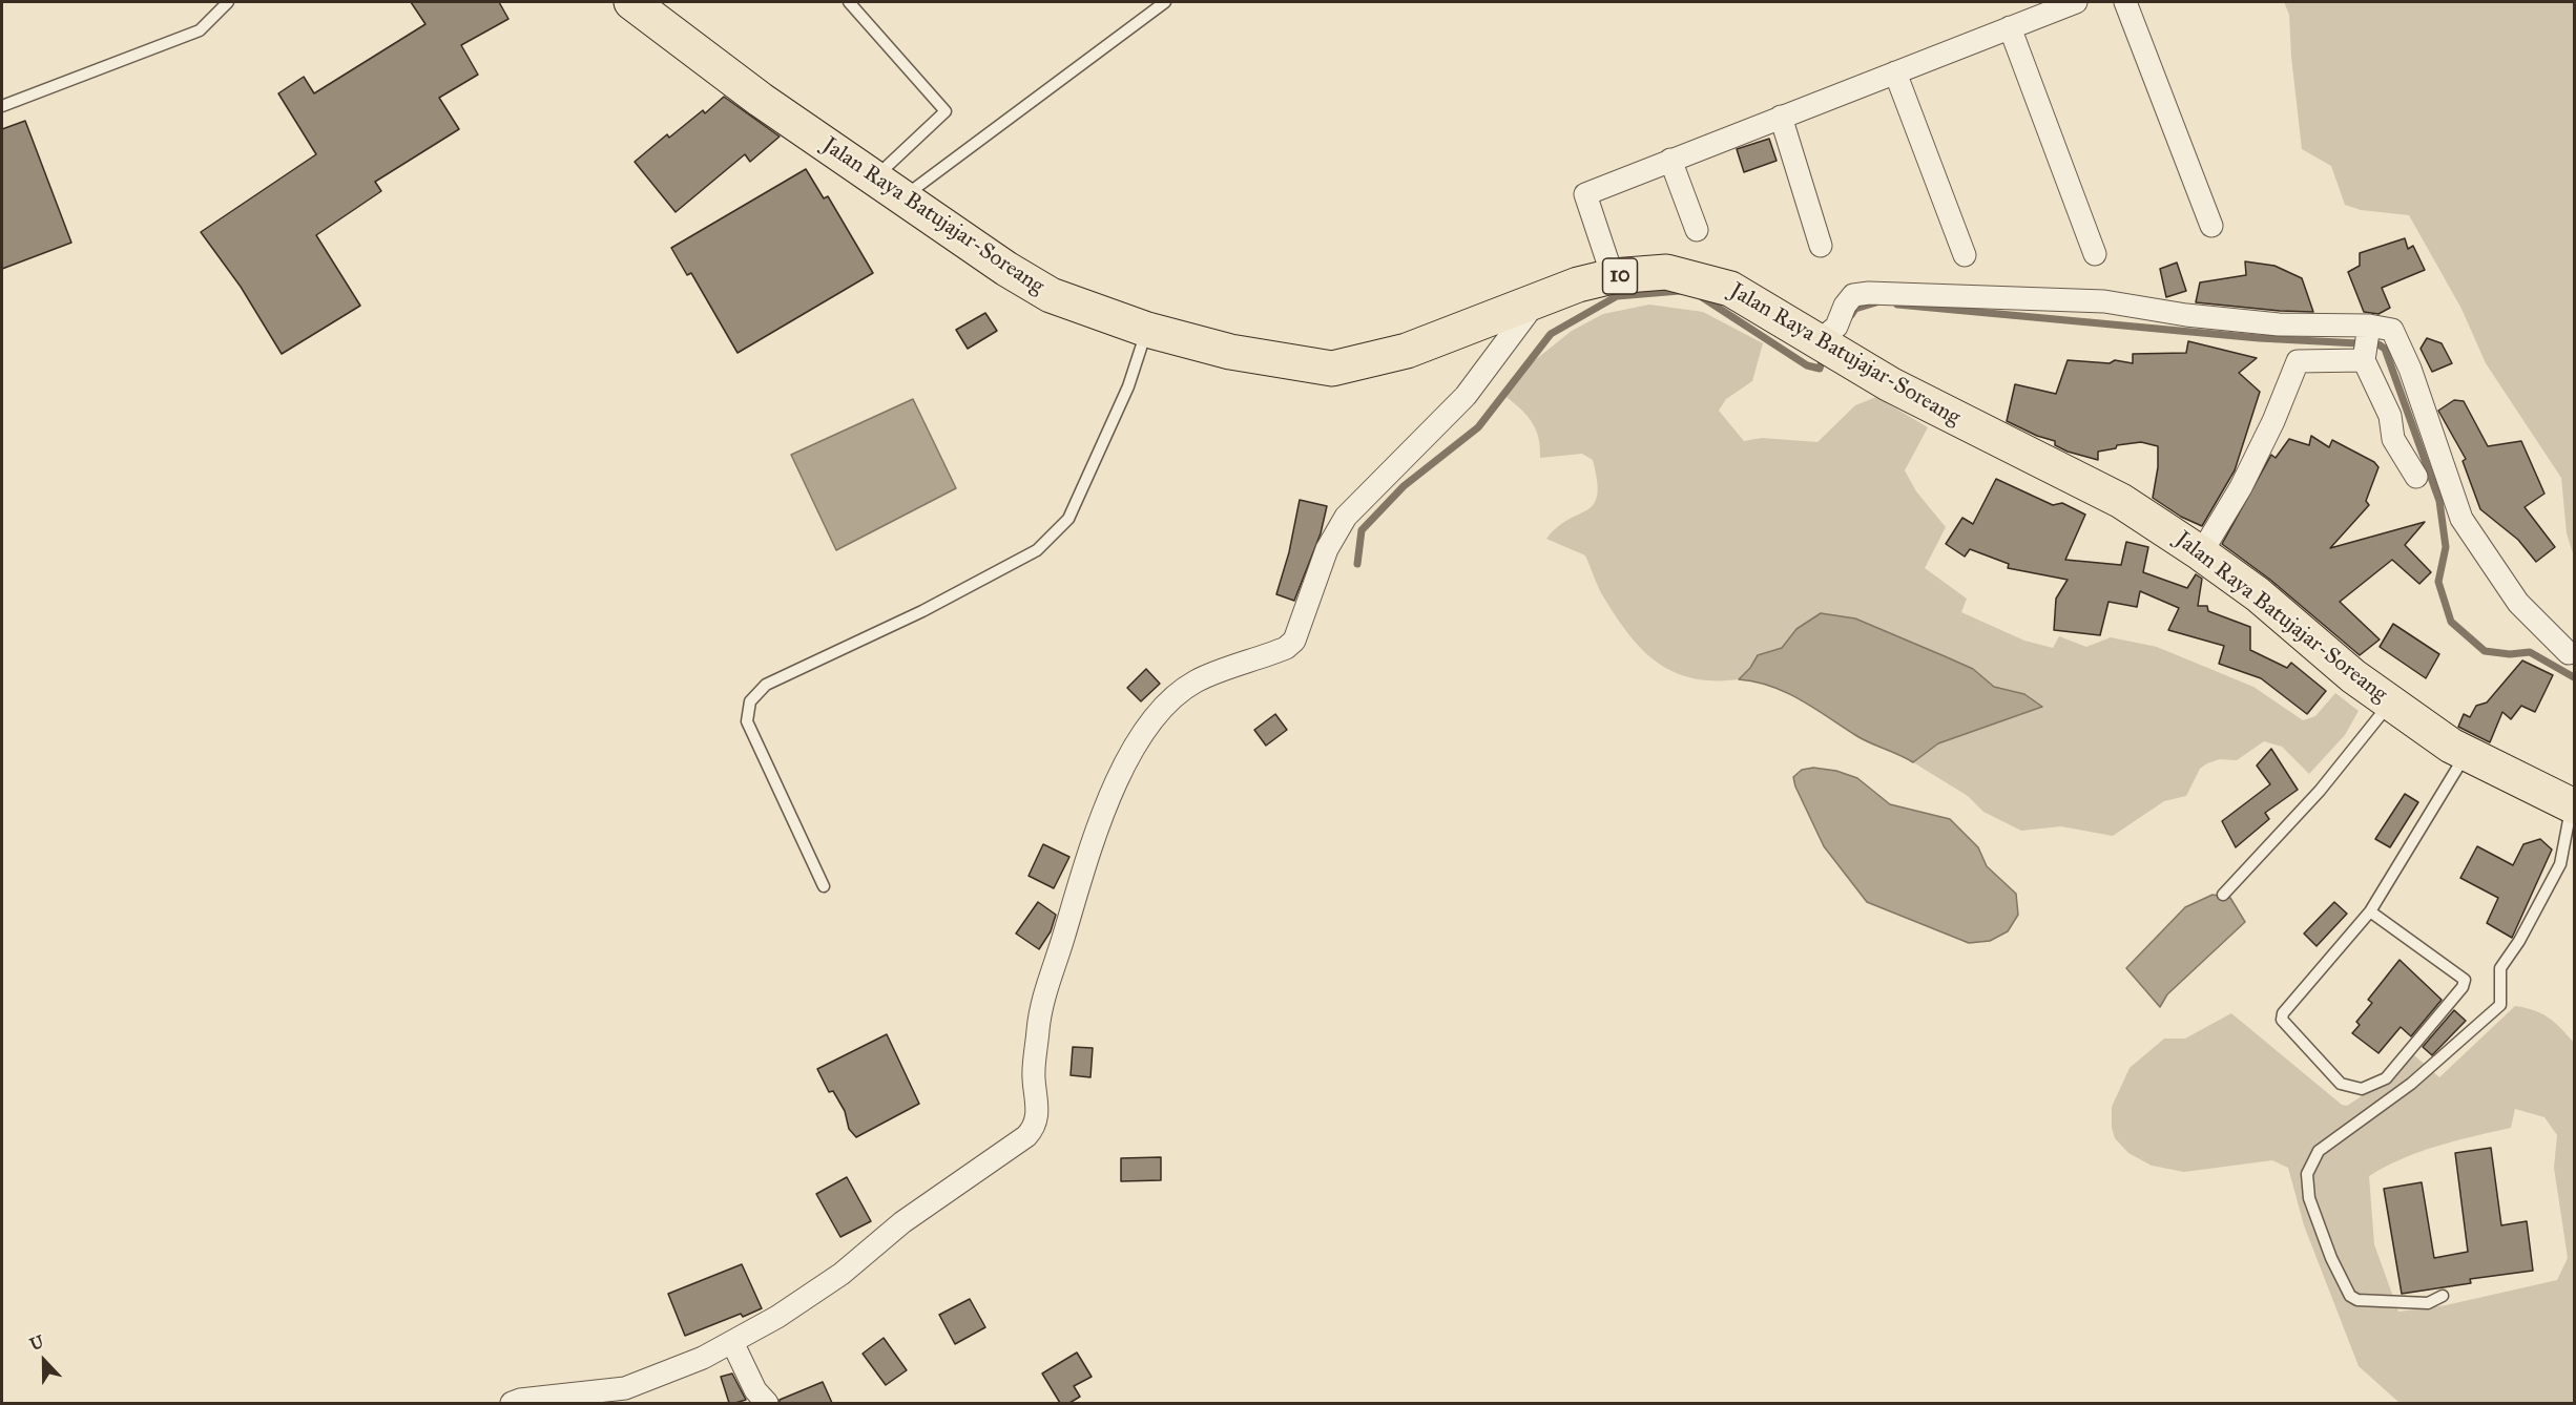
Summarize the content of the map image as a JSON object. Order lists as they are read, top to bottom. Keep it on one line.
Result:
{"streets":{"highway":["Jalan Raya Batujajar-Soreang","10"]},"north":"top"}
